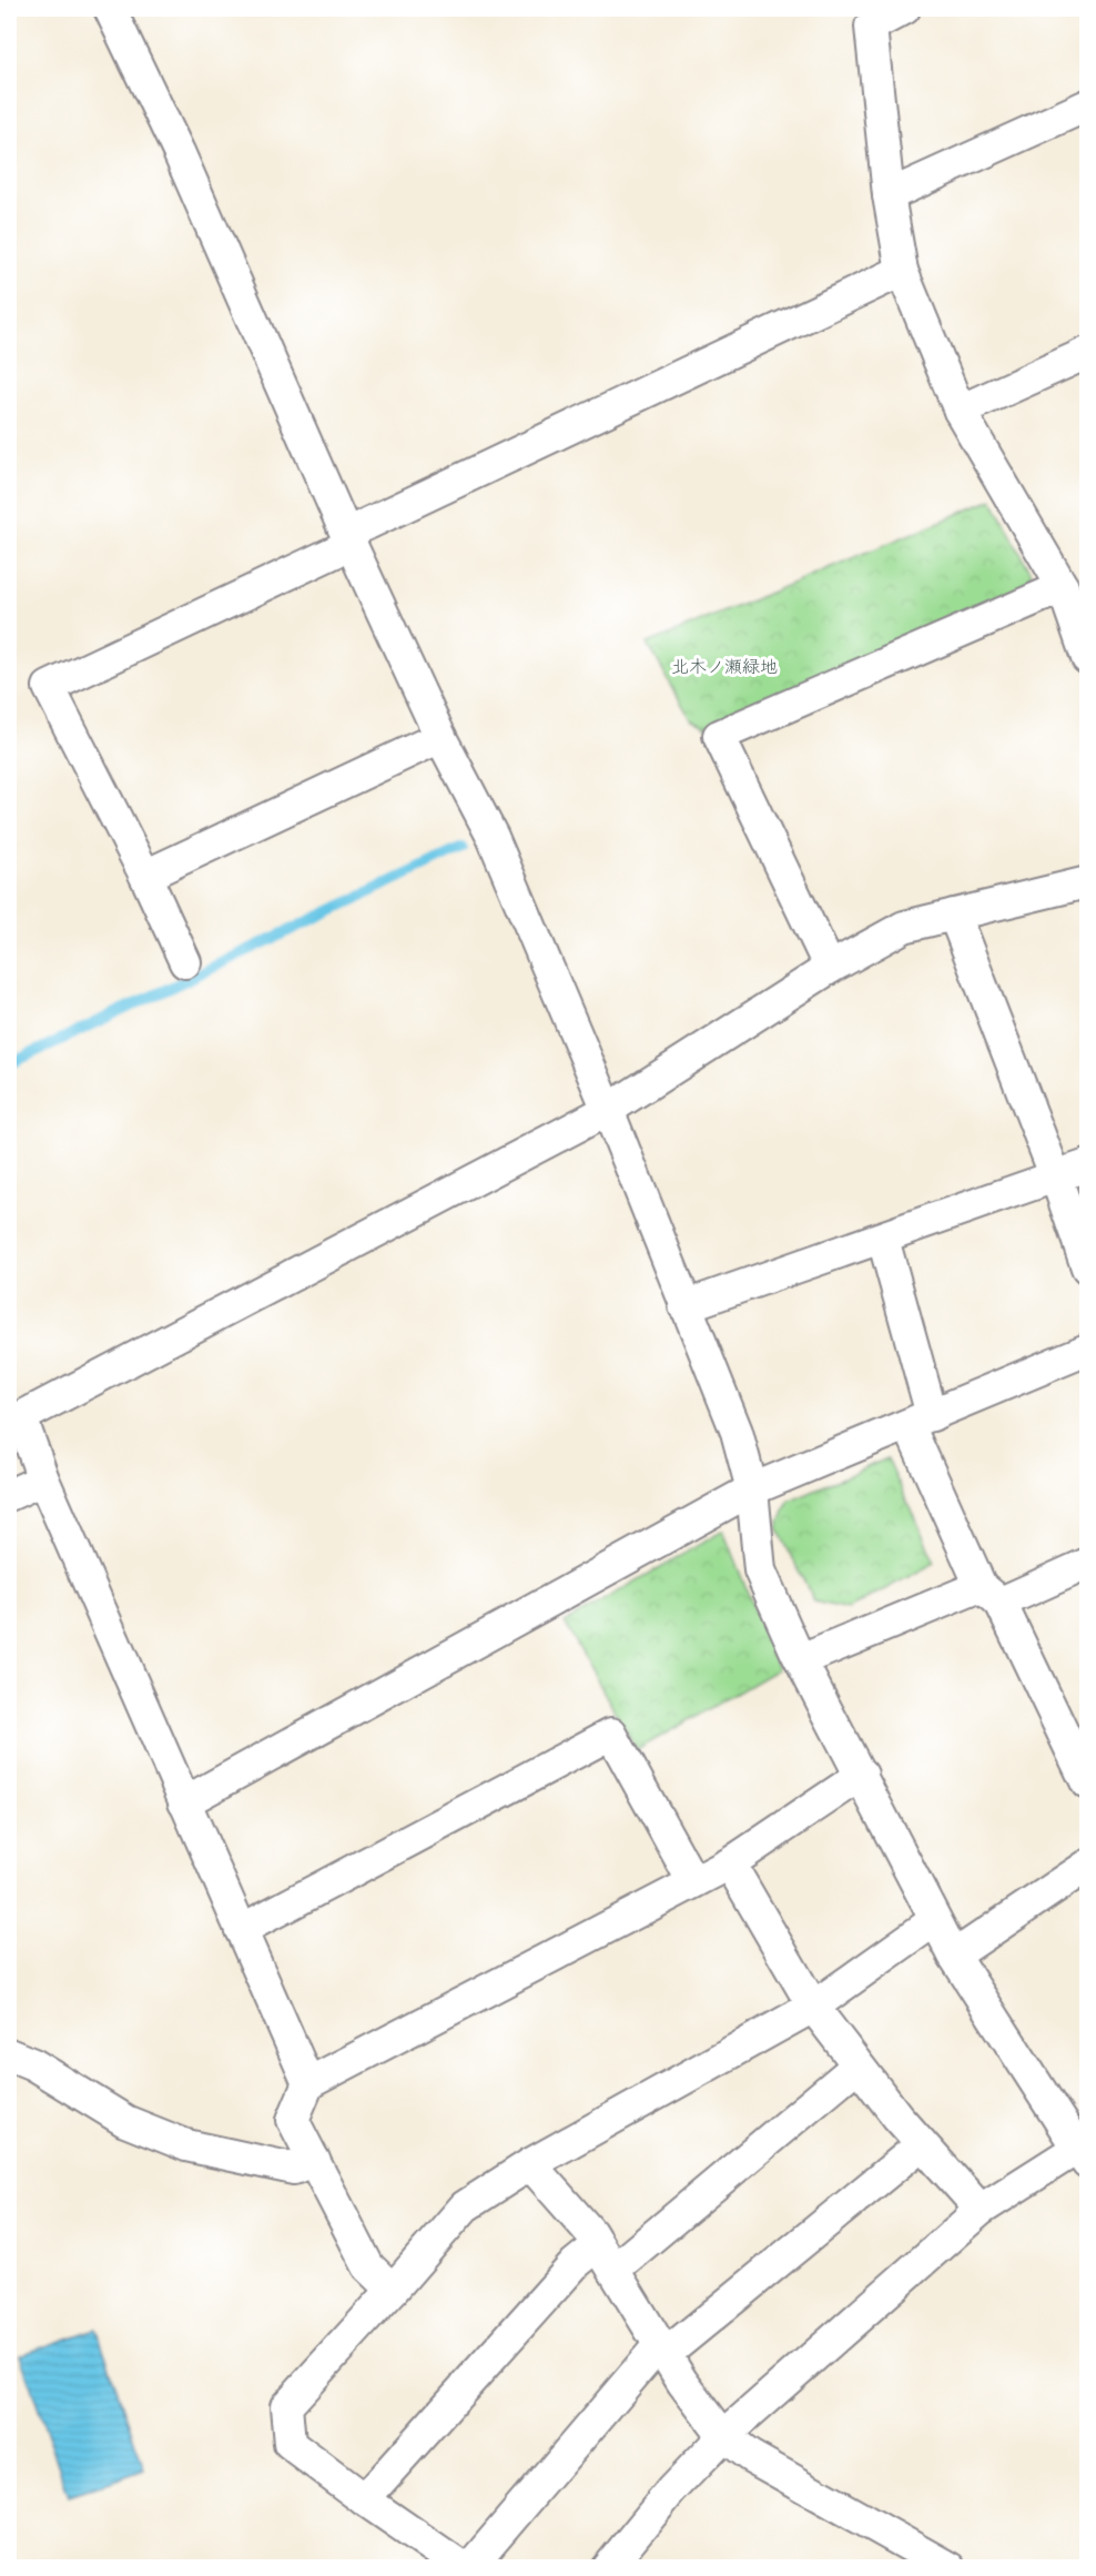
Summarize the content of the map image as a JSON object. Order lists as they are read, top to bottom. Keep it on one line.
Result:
{"parks":["北木ノ瀬緑地"]}
